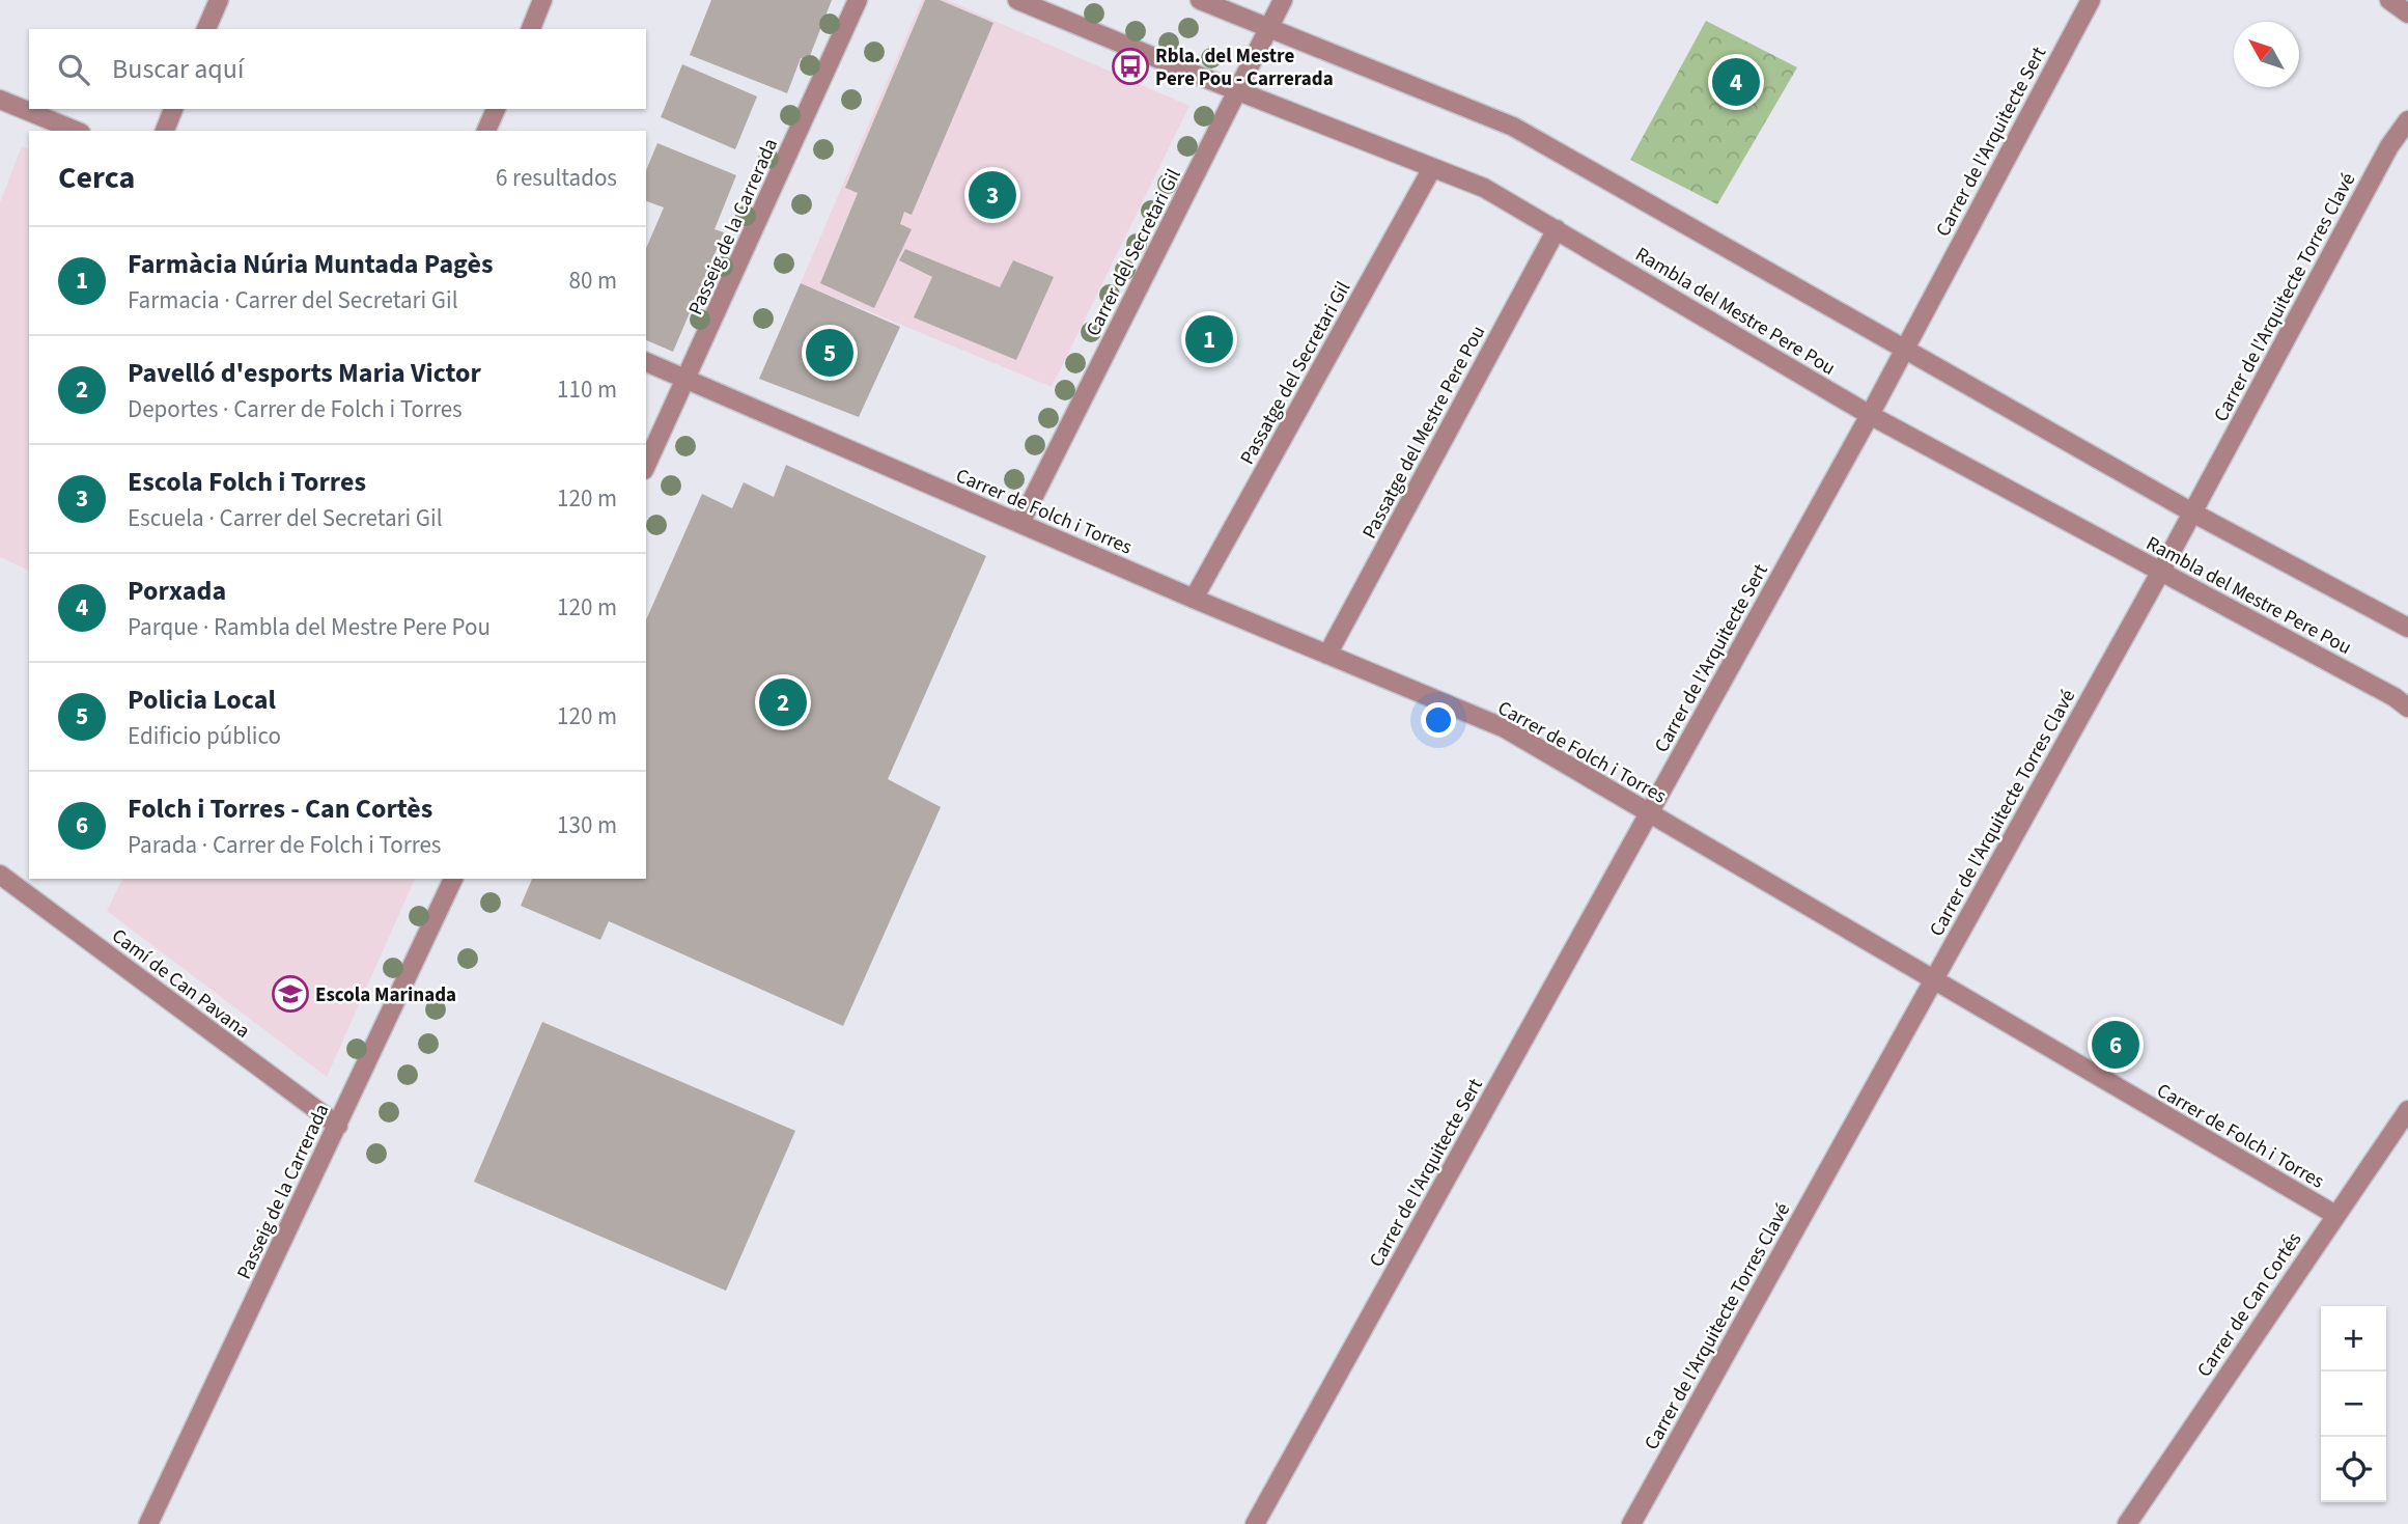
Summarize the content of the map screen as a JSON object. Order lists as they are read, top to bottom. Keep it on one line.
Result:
{"streets":{"street":["Carrer de l'Arquitecte Sert","Passeig de la Carrerada","Carrer del Secretari Gil","Carrer de l'Arquitecte Torres Clavé","Rambla del Mestre Pere Pou","Passatge del Secretari Gil","Passatge del Mestre Pere Pou","Carrer de Folch i Torres","Camí de Can Pavana","Carrer de Can Cortés"]},"crossings":[["Carrer de l'Arquitecte Sert","Rambla del Mestre Pere Pou"],["Carrer de l'Arquitecte Sert","Carrer de Folch i Torres"],["Passeig de la Carrerada","Carrer de Folch i Torres"],["Passeig de la Carrerada","Camí de Can Pavana"],["Carrer del Secretari Gil","Rambla del Mestre Pere Pou"],["Carrer del Secretari Gil","Carrer de Folch i Torres"],["Carrer de l'Arquitecte Torres Clavé","Rambla del Mestre Pere Pou"],["Carrer de l'Arquitecte Torres Clavé","Carrer de Folch i Torres"],["Rambla del Mestre Pere Pou","Passatge del Secretari Gil"],["Rambla del Mestre Pere Pou","Passatge del Mestre Pere Pou"],["Passatge del Secretari Gil","Carrer de Folch i Torres"],["Passatge del Mestre Pere Pou","Carrer de Folch i Torres"],["Carrer de Folch i Torres","Carrer de Can Cortés"]],"places":{"bus stop":["Rbla. del Mestre Pere Pou - Carrerada"],"school or university":["Escola Marinada"]},"north":"top left","page":{"search":"Buscar aquí","pins":["4","3","1","5","2","6"],"heading":["Cerca","6 resultados"],"list":[{"mark":"1","name":"Farmàcia Núria Muntada Pagès","note":"Farmacia · Carrer del Secretari Gil","value":"80 m"},{"mark":"2","name":"Pavelló d'esports Maria Victor","note":"Deportes · Carrer de Folch i Torres","value":"110 m"},{"mark":"3","name":"Escola Folch i Torres","note":"Escuela · Carrer del Secretari Gil","value":"120 m"},{"mark":"4","name":"Porxada","note":"Parque · Rambla del Mestre Pere Pou","value":"120 m"},{"mark":"5","name":"Policia Local","note":"Edificio público","value":"120 m"},{"mark":"6","name":"Folch i Torres - Can Cortès","note":"Parada · Carrer de Folch i Torres","value":"130 m"}],"map_buttons":["+","−"]}}
